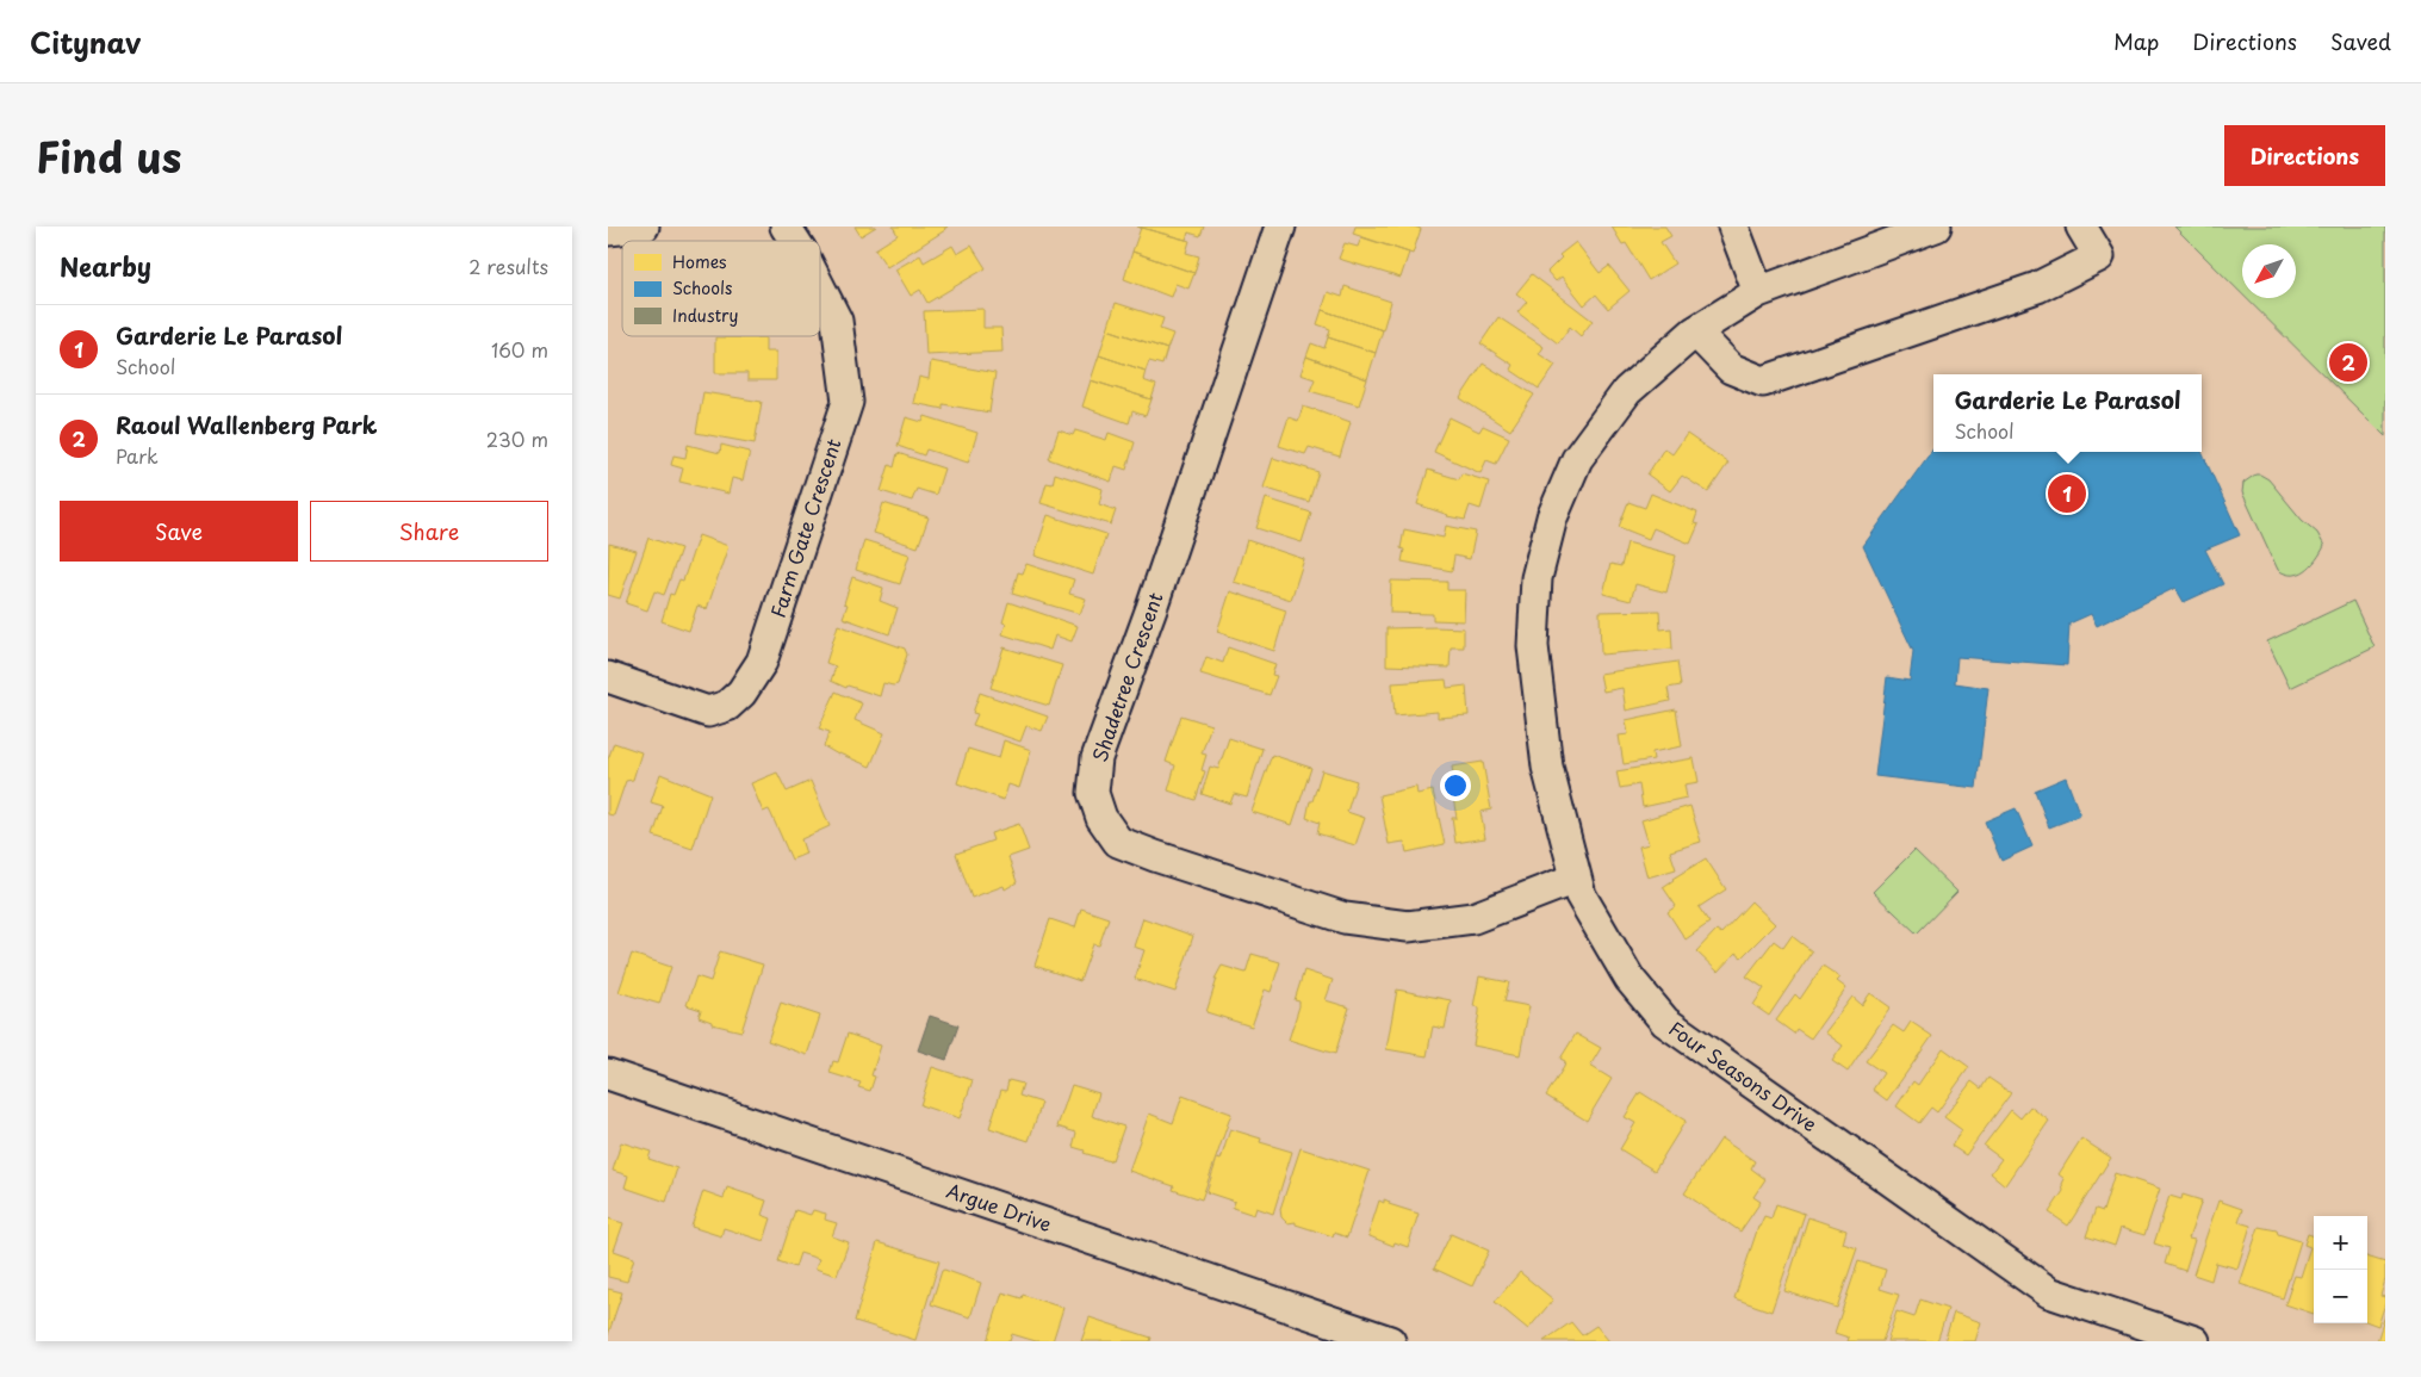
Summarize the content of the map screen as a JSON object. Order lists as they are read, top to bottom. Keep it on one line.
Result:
{"streets":{"street":["Farm Gate Crescent","Shadetree Crescent","Four Seasons Drive","Argue Drive"]},"crossings":[["Shadetree Crescent","Four Seasons Drive"]],"legend":["Homes","Schools","Industry"],"north":"bottom left","page":{"header":"Citynav","nav":["Map","Directions","Saved"],"title":"Find us","buttons":["Directions",["Save","Share"]],"heading":["Nearby","2 results"],"list":[{"mark":"1","name":"Garderie Le Parasol","note":"School","value":"160 m"},{"mark":"2","name":"Raoul Wallenberg Park","note":"Park","value":"230 m"}],"pins":["2","1"],"popup":["Garderie Le Parasol","School"],"map_buttons":["+","−"]}}
